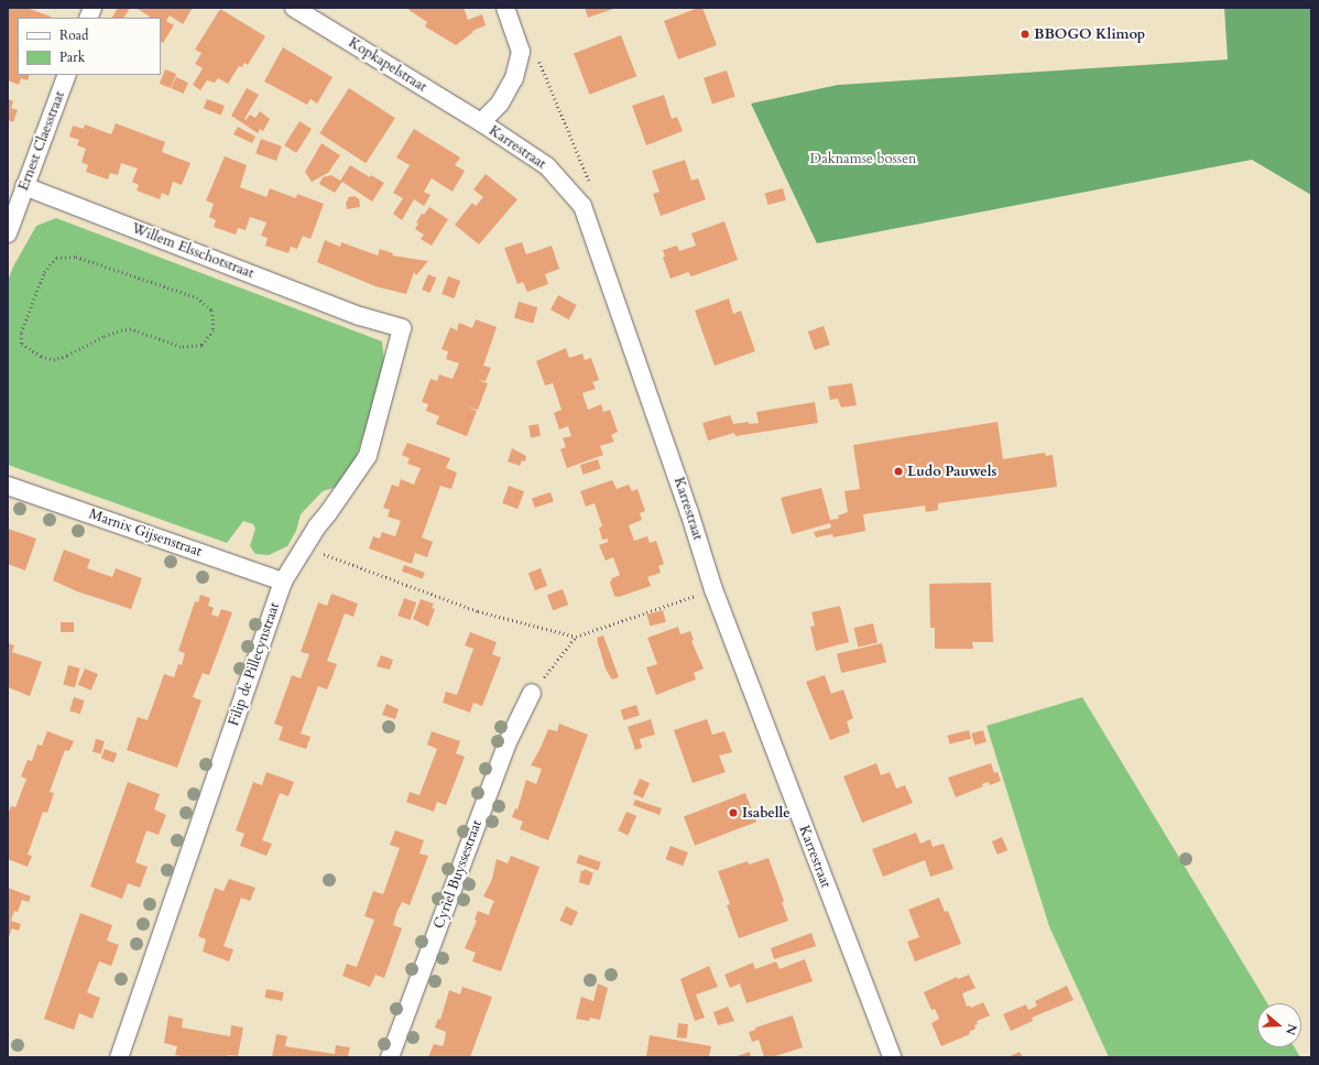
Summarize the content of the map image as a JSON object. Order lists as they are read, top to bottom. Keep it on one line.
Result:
{"streets":{"street":["Kopkapelstraat","Ernest Claesstraat","Karrestraat","Willem Elsschotstraat","Marnix Gijsenstraat","Filip de Pillecynstraat","Cyriel Buyssestraat"]},"crossings":[["Kopkapelstraat","Karrestraat"],["Ernest Claesstraat","Willem Elsschotstraat"],["Willem Elsschotstraat","Filip de Pillecynstraat"],["Marnix Gijsenstraat","Filip de Pillecynstraat"]],"parks":["Daknamse bossen"],"places":["BBOGO Klimop","Ludo Pauwels","Isabelle"],"legend":["Road","Park"],"north":"right"}
